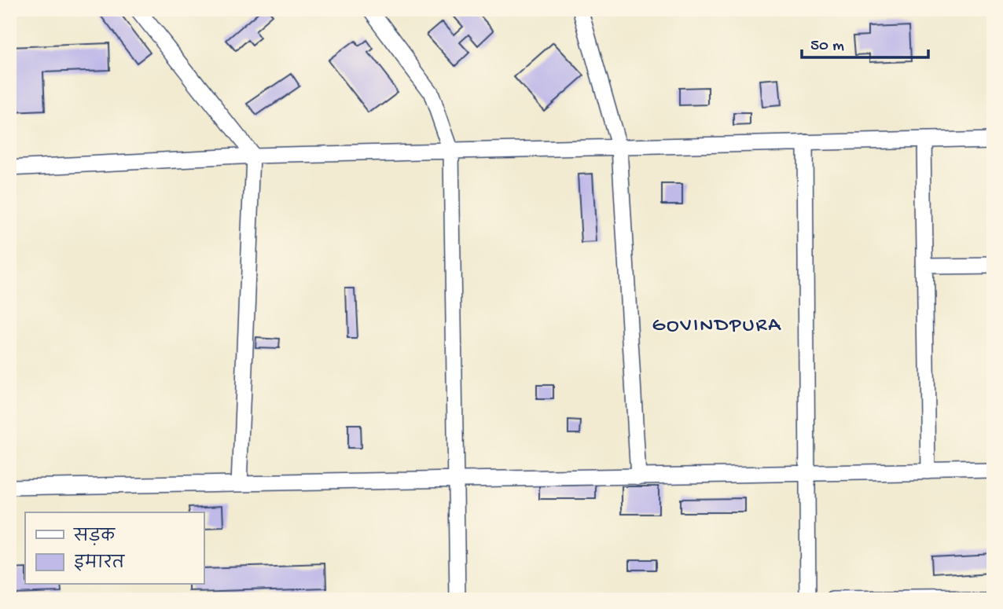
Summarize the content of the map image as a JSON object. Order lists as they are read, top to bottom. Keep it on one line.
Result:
{"districts":["GOVINDPURA"],"legend":["सड़क","इमारत"],"scale_bar":"50 m"}
